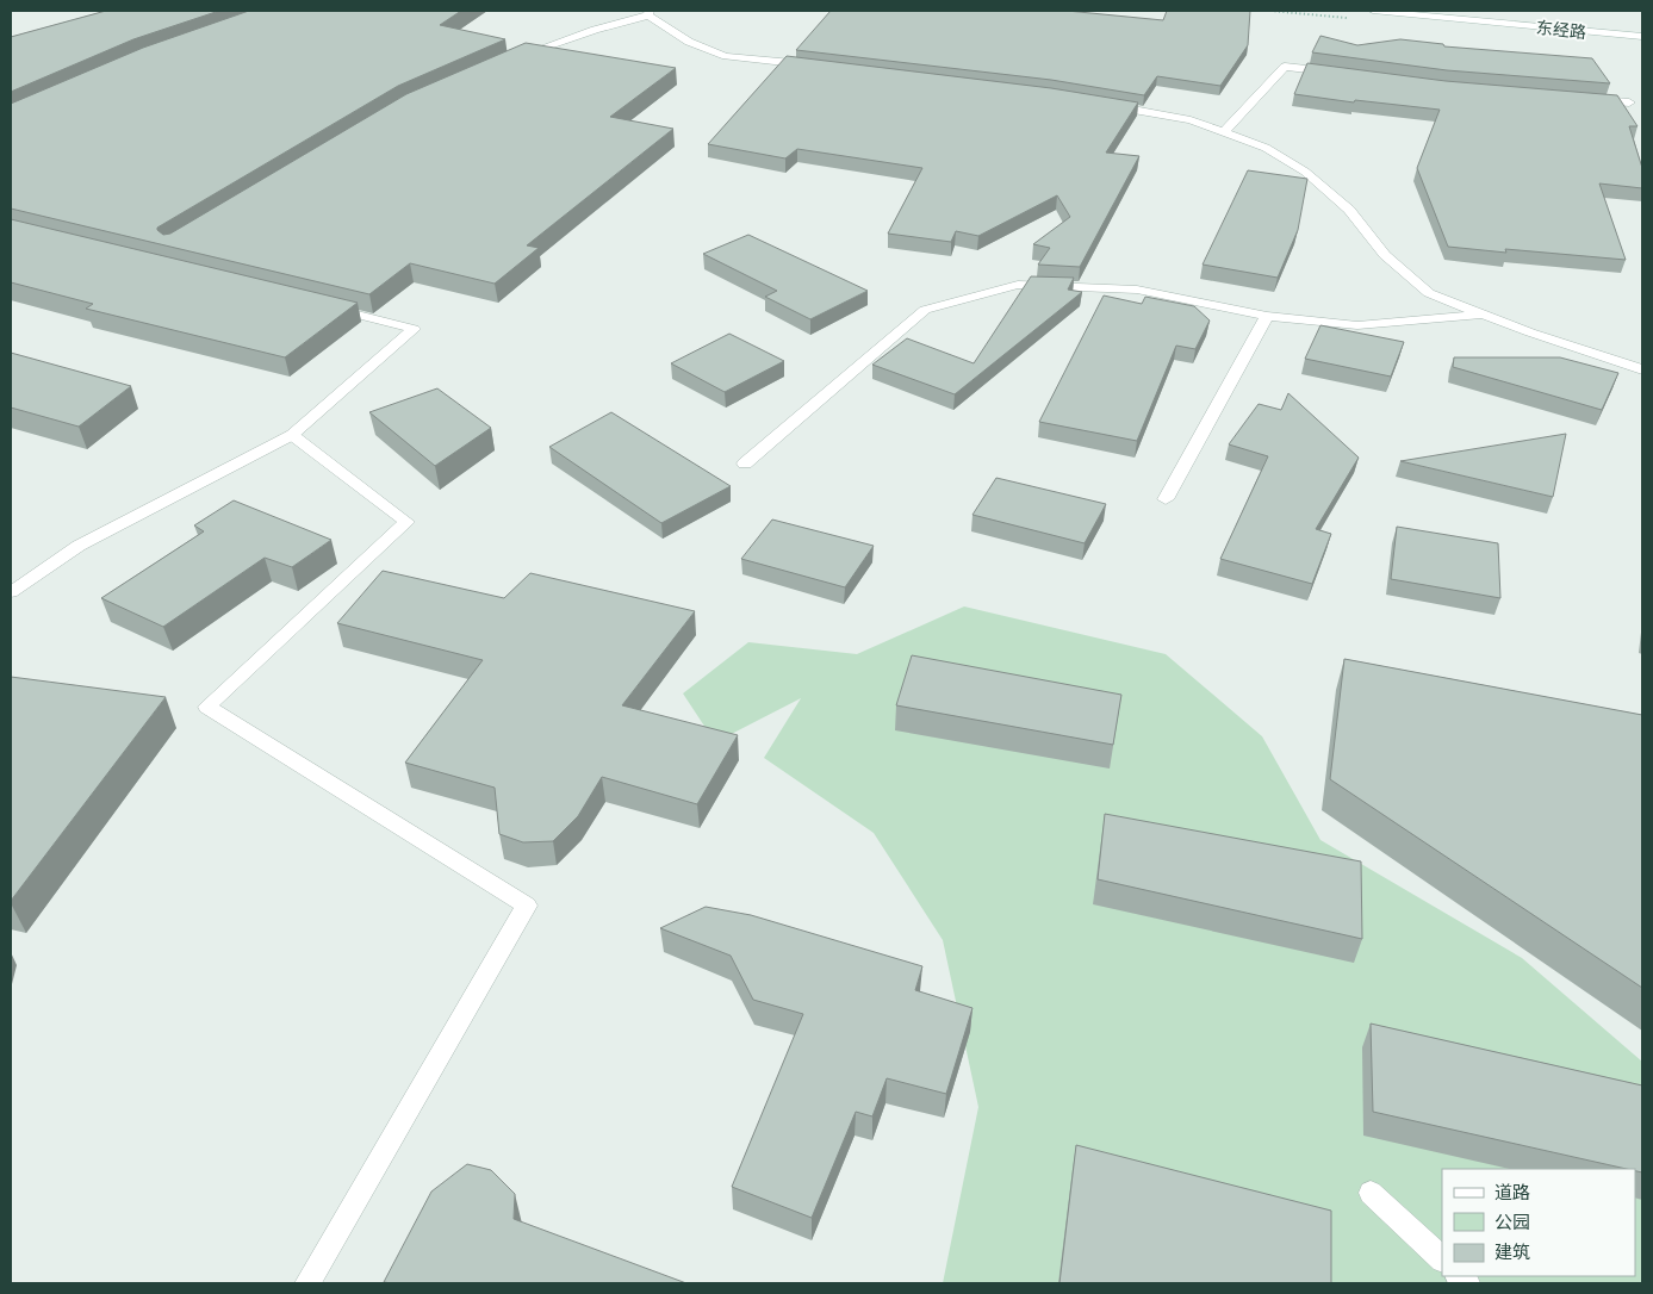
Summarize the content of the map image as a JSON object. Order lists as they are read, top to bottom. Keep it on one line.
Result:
{"streets":{"street":["东经路"]},"legend":["道路","公园","建筑"]}
